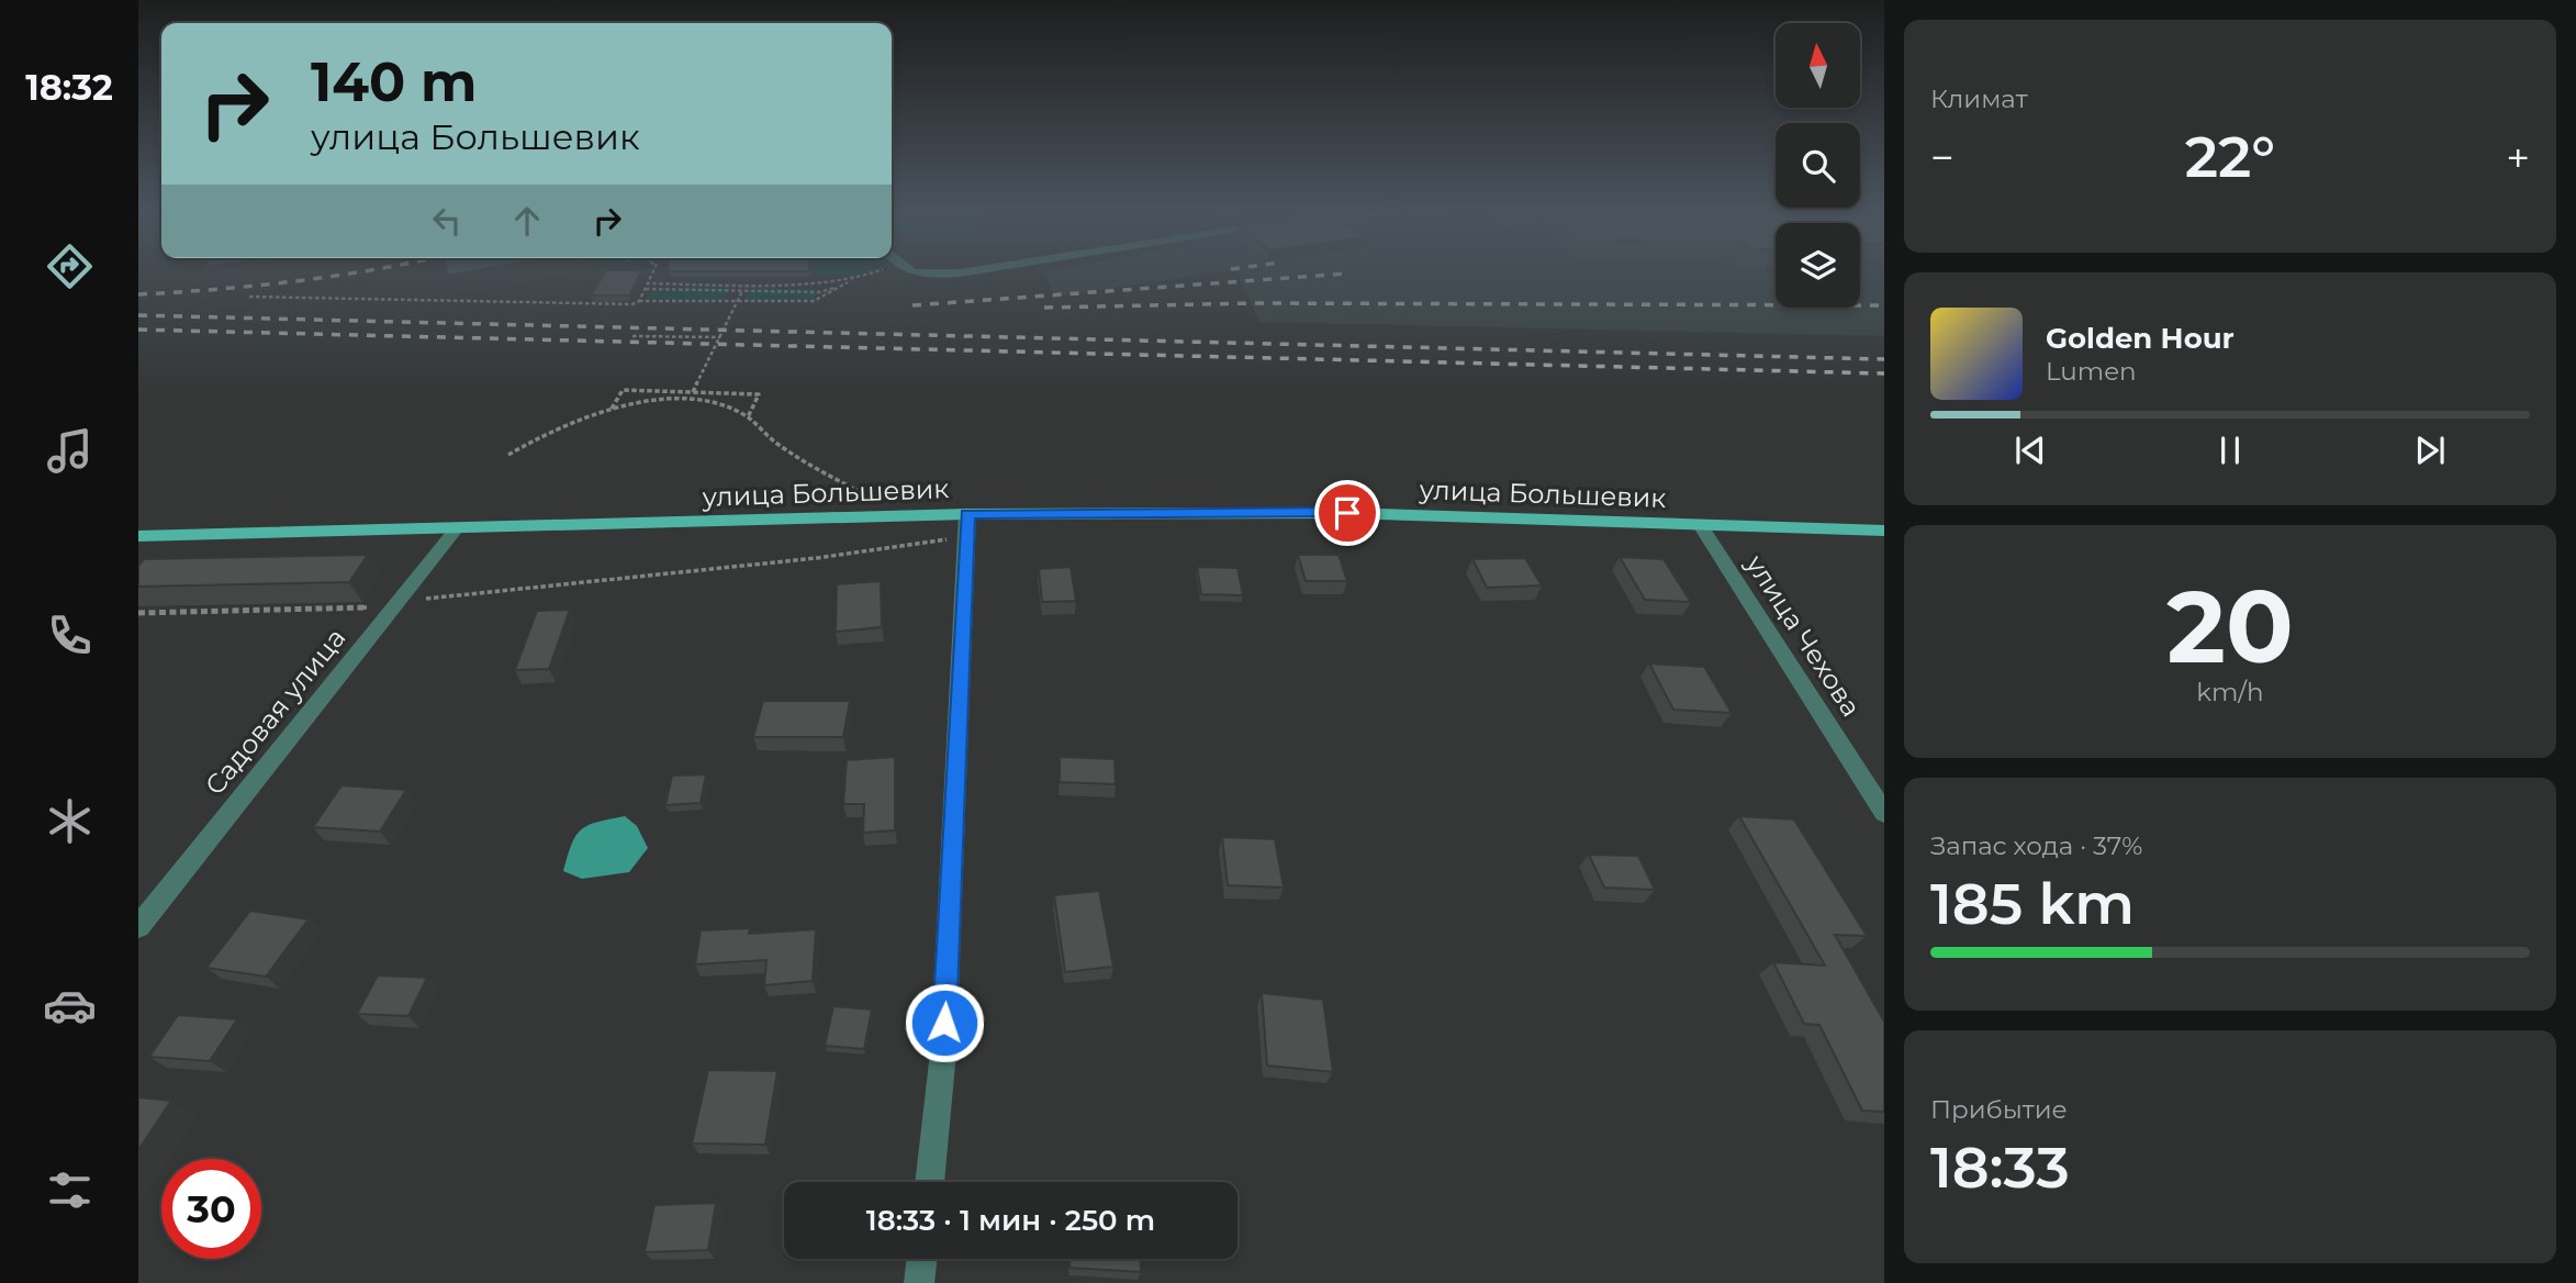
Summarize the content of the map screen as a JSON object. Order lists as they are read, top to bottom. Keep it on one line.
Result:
{"streets":{"main road":["улица Большевик"],"street":["улица Чехова","Садовая улица"]},"crossings":[["улица Большевик","улица Чехова"],["улица Большевик","Садовая улица"]],"north":"top","page":{"tabs":"18:32","tile":["Климат",["20","km/h"],["Запас хода · 37%","185 km"],["Прибытие","18:33"]],"turn":["140 m","улица Большевик"],"heat":["−","22°","+"],"song":["Golden Hour","Lumen"],"limit":"30","trip":"18:33 · 1 мин · 250 m"}}
